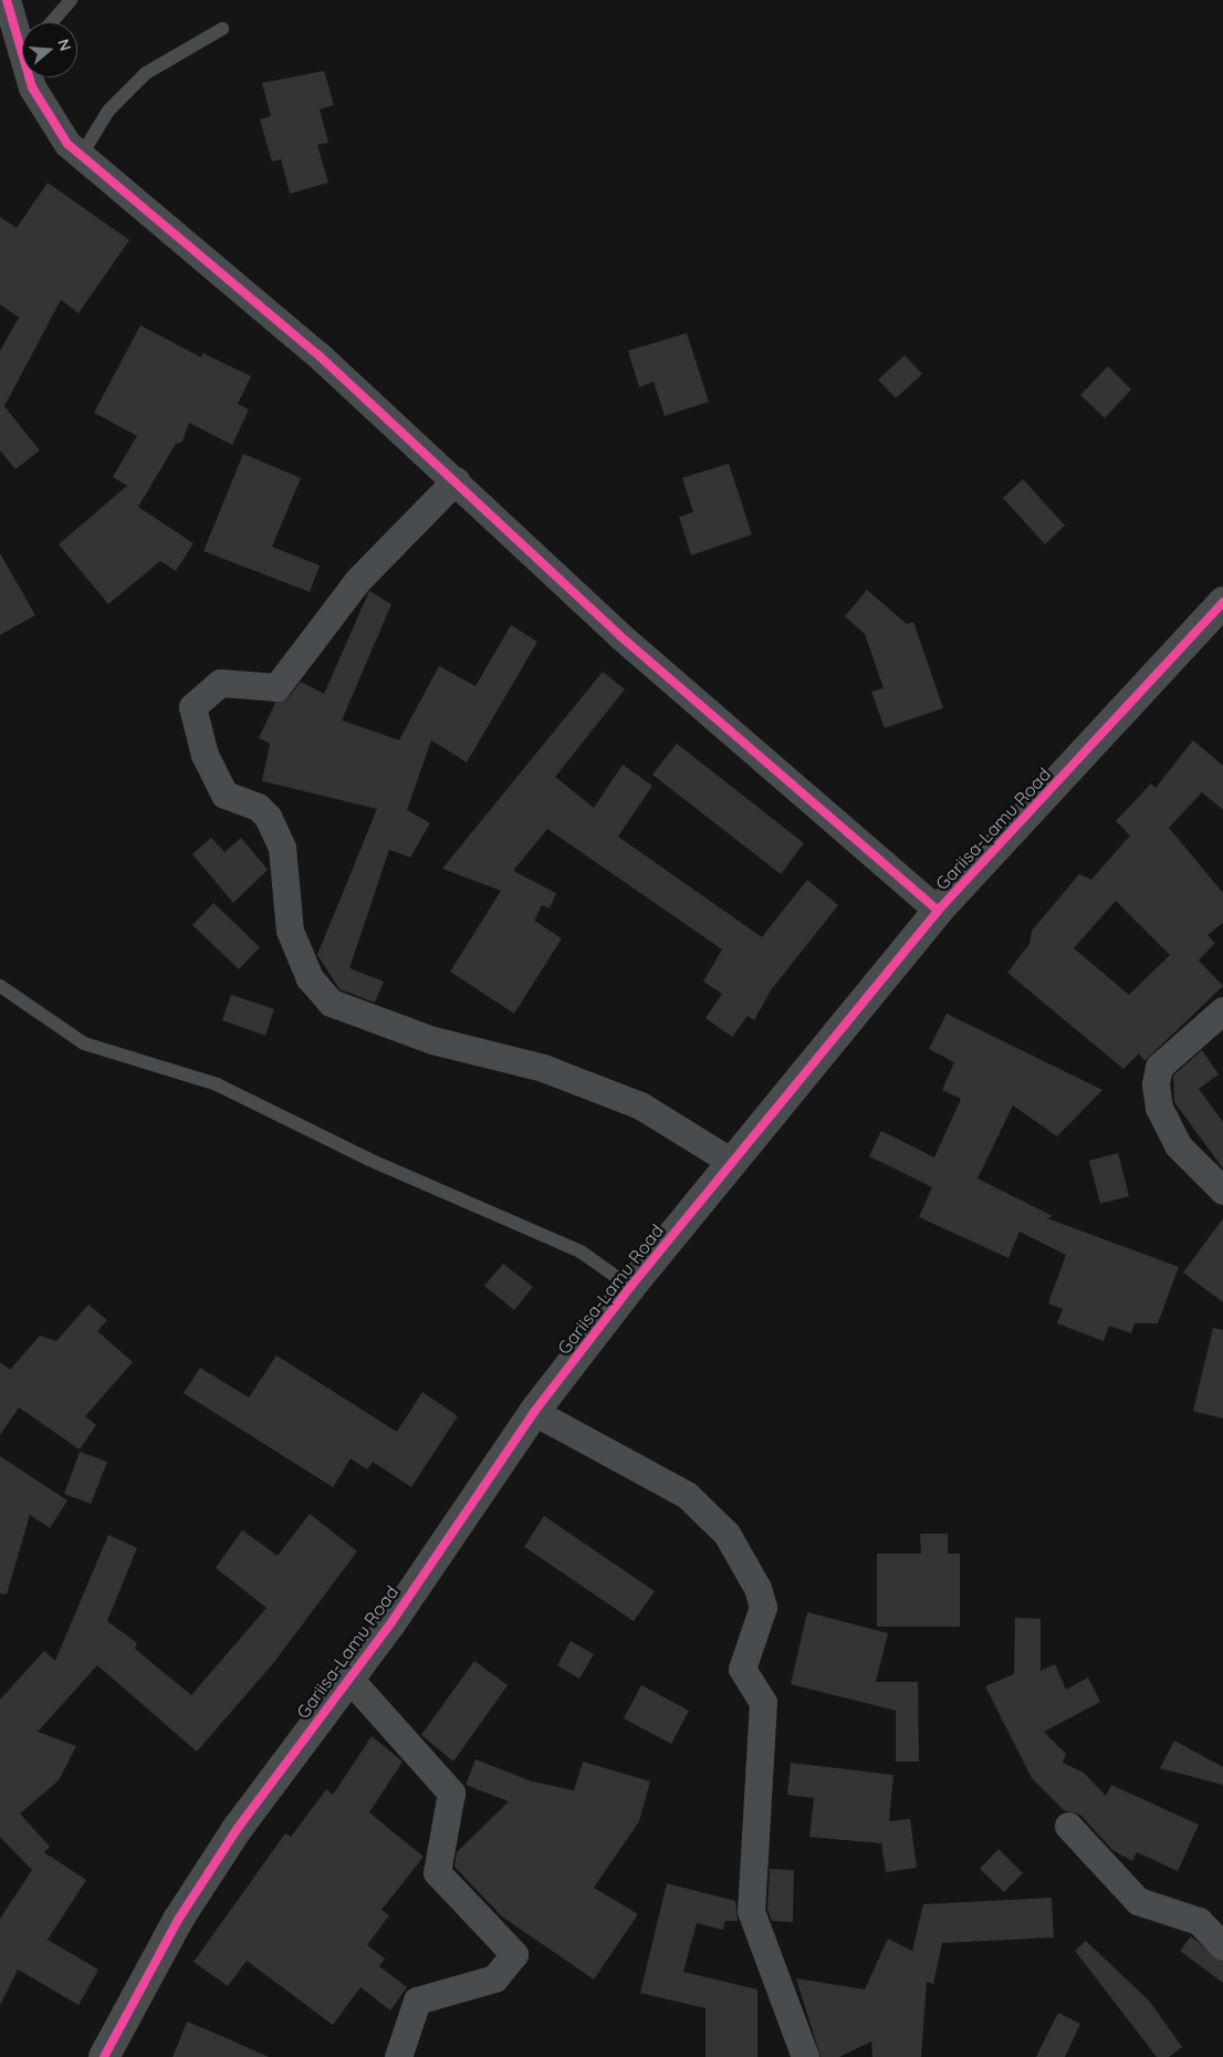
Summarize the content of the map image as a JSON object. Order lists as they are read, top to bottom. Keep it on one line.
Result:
{"streets":{"street":["Gariisa-Lamu Road"]},"north":"right"}
